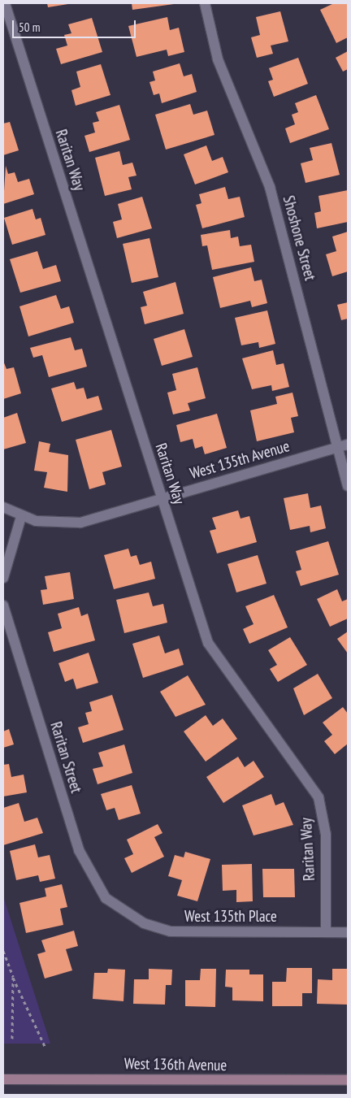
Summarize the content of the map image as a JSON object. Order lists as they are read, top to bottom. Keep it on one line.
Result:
{"streets":{"main road":["West 136th Avenue"],"street":["Raritan Way","Shoshone Street","West 135th Avenue","Raritan Street","West 135th Place"]},"crossings":[["Raritan Way","West 135th Avenue"],["Raritan Way","West 135th Place"],["Shoshone Street","West 135th Avenue"],["Raritan Street","West 135th Place"]],"scale_bar":"50 m"}
